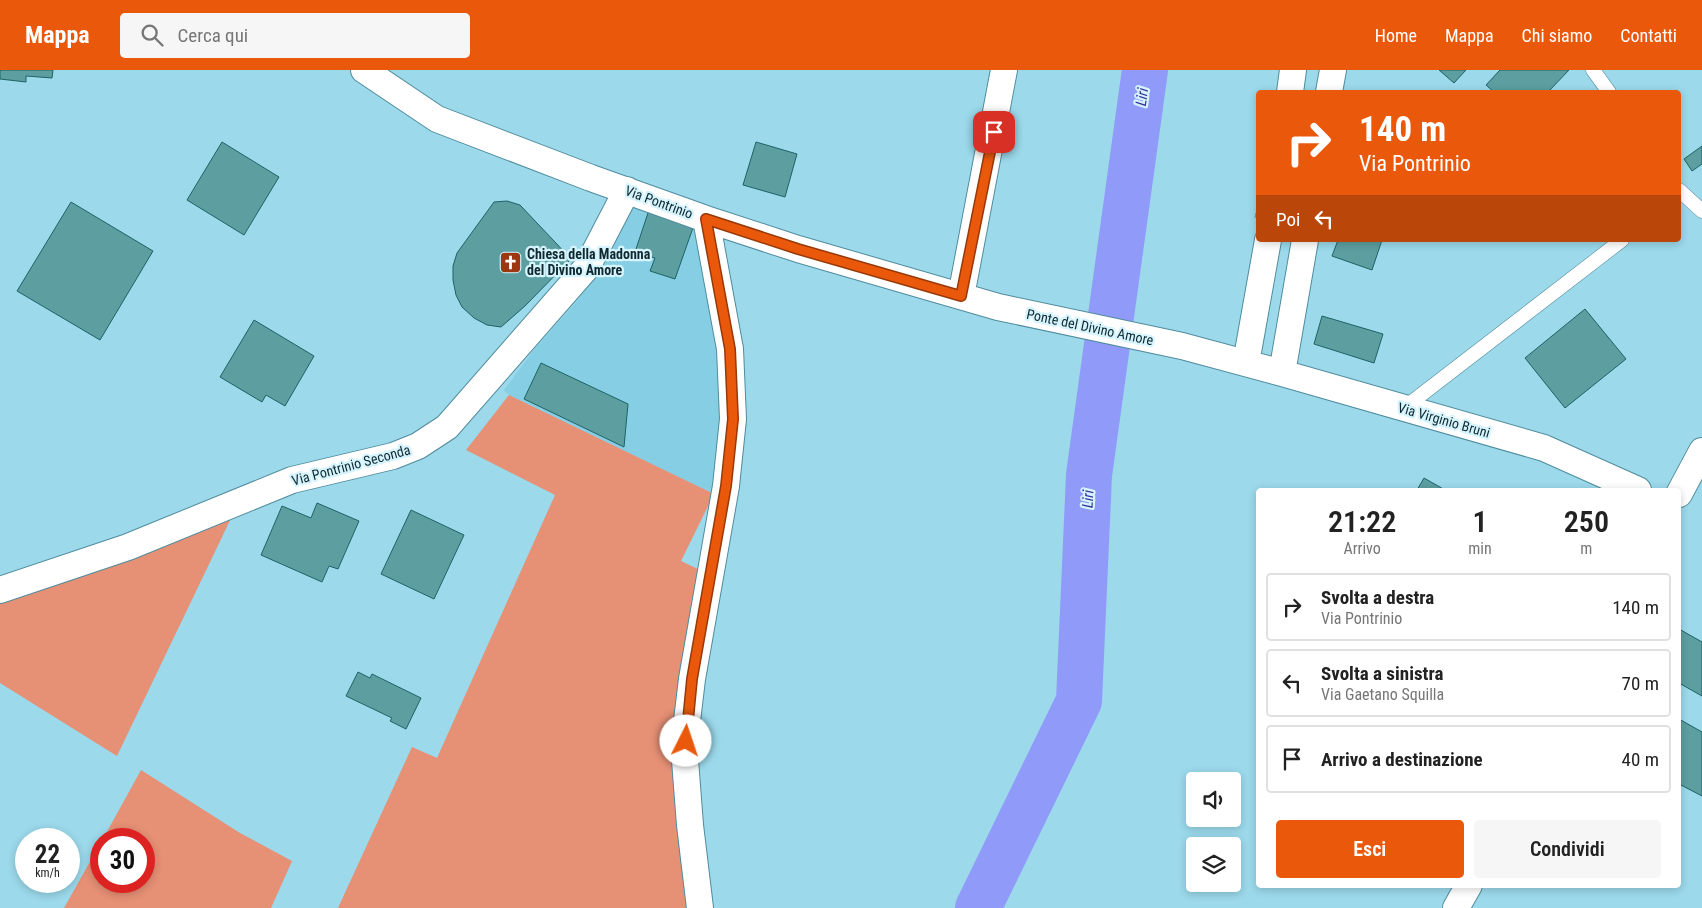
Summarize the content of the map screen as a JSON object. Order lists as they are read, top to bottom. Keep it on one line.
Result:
{"streets":{"street":["Via Pontrinio","Ponte del Divino Amore","Via Virginio Bruni","Via Pontrinio Seconda"]},"crossings":[["Via Pontrinio","Ponte del Divino Amore"],["Via Pontrinio","Via Pontrinio Seconda"],["Ponte del Divino Amore","Via Virginio Bruni"]],"water":["Liri"],"places":{"church":["Chiesa della Madonna del Divino Amore"]},"page":{"header":"Mappa","search":"Cerca qui","nav":["Home","Mappa","Chi siamo","Contatti"],"turn":["140 m","Via Pontrinio"],"then":"Poi","eta":["21:22","Arrivo","1","min","250","m"],"list":[{"name":"Svolta a destra","note":"Via Pontrinio","value":"140 m"},{"name":"Svolta a sinistra","note":"Via Gaetano Squilla","value":"70 m"},{"name":"Arrivo a destinazione","value":"40 m"}],"buttons":["Esci","Condividi"],"speed":"22 km/h","limit":"30"}}
